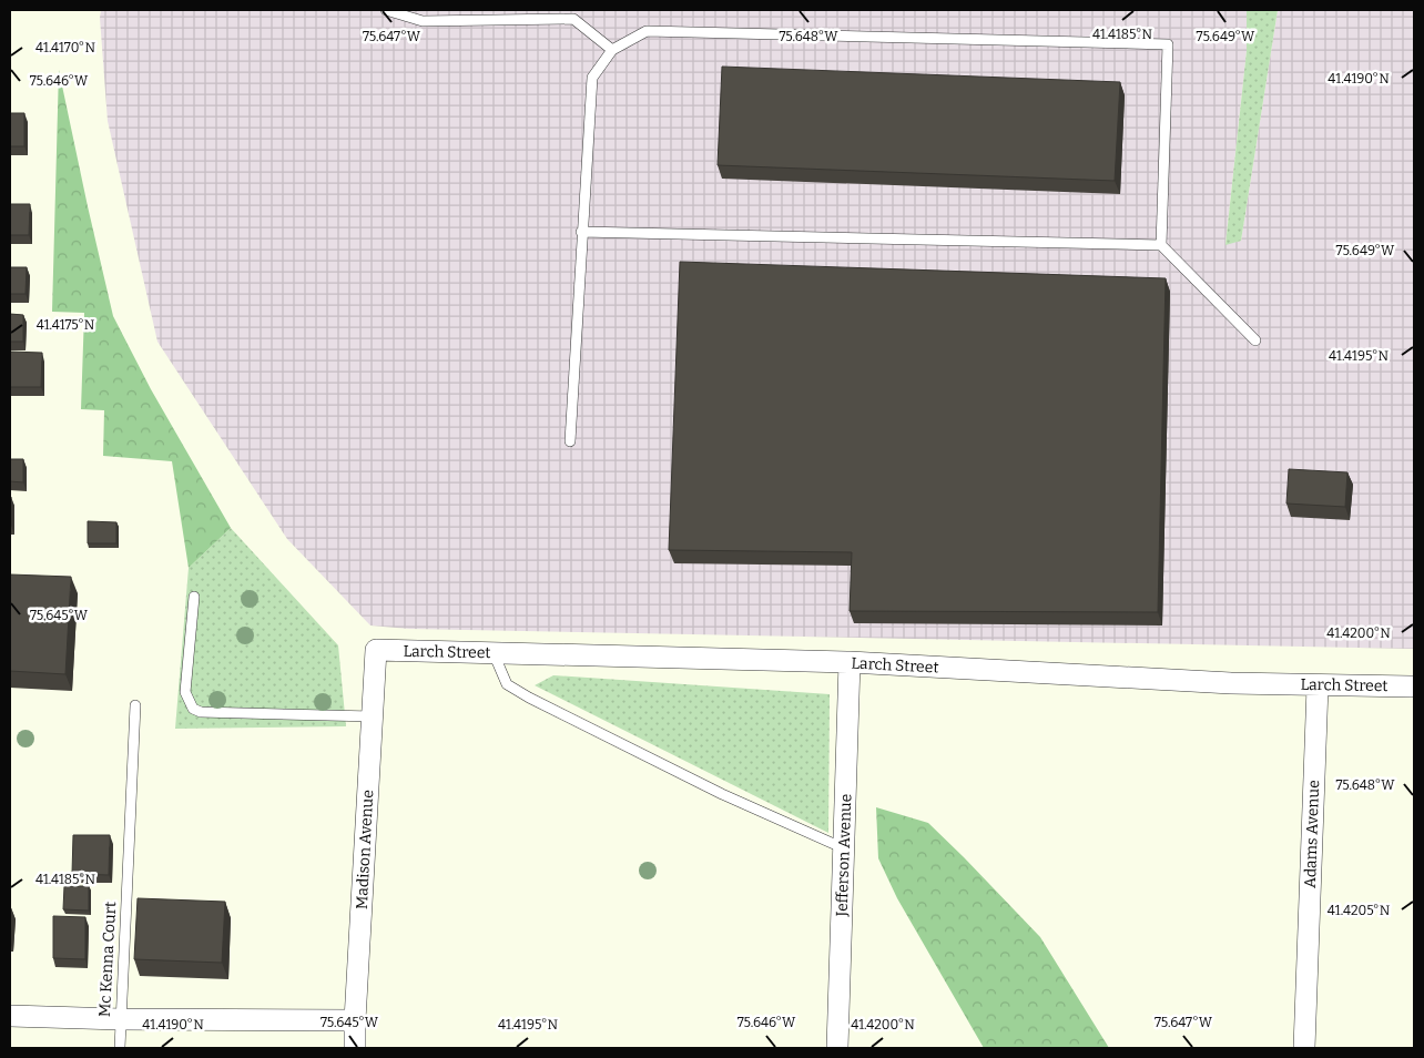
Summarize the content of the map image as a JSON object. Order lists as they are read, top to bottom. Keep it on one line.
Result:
{"streets":{"street":["Larch Street","Adams Avenue","Madison Avenue","Jefferson Avenue"],"lane":["Mc Kenna Court"]},"crossings":[["Larch Street","Adams Avenue"],["Larch Street","Madison Avenue"],["Larch Street","Jefferson Avenue"]],"coordinates":["41.4185°N","75.647°W","75.648°W","75.649°W","41.4170°N","41.4190°N","75.646°W","41.4175°N","41.4195°N","75.645°W","41.4200°N","41.4205°N"]}
